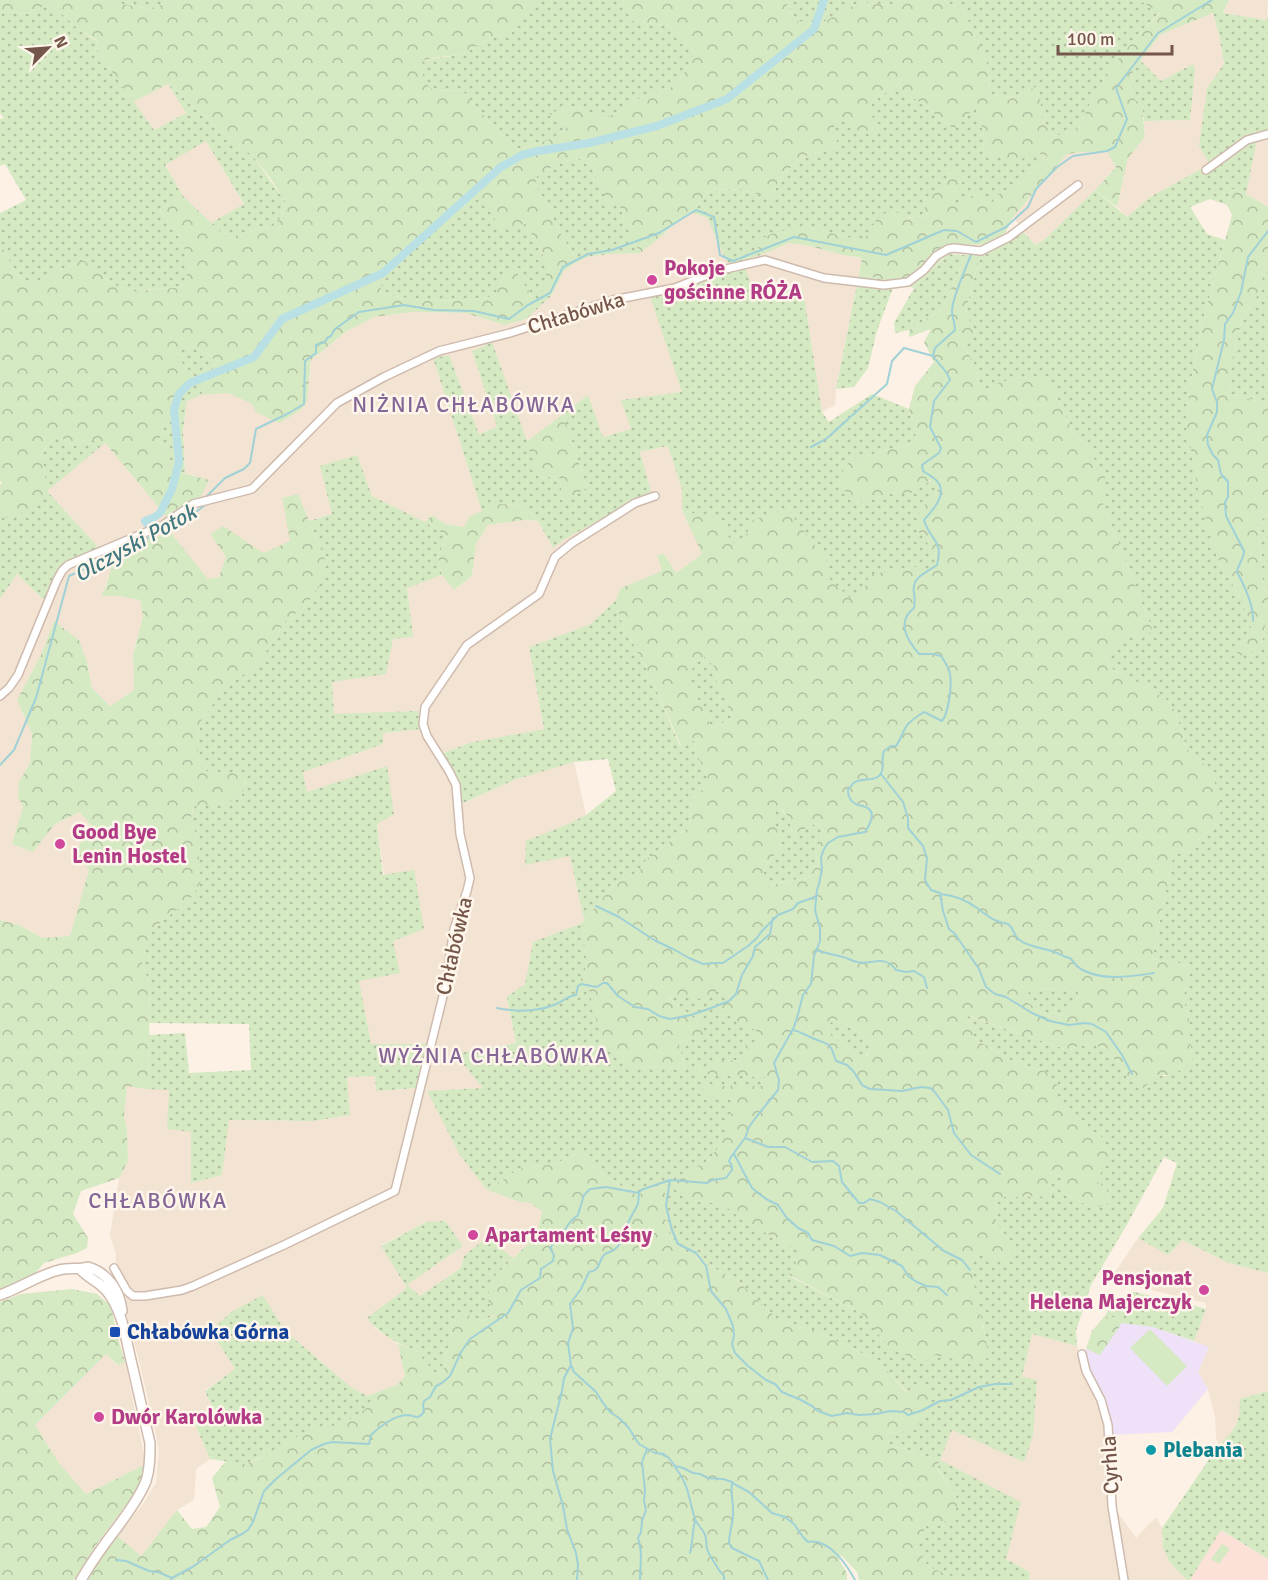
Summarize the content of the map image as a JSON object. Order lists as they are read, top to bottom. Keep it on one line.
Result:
{"streets":{"street":["Chłabówka","Cyrhla"]},"districts":["NIŻNIA CHŁABÓWKA","WYŻNIA CHŁABÓWKA","CHŁABÓWKA"],"water":["Olczyski Potok"],"places":{"other":["Pokoje gościnne RÓŻA","Good Bye Lenin Hostel","Apartament Leśny","Pensjonat Helena Majerczyk","Dwór Karolówka","Plebania"],"transit":["Chłabówka Górna"]},"scale_bar":"100 m","north":"top right"}
